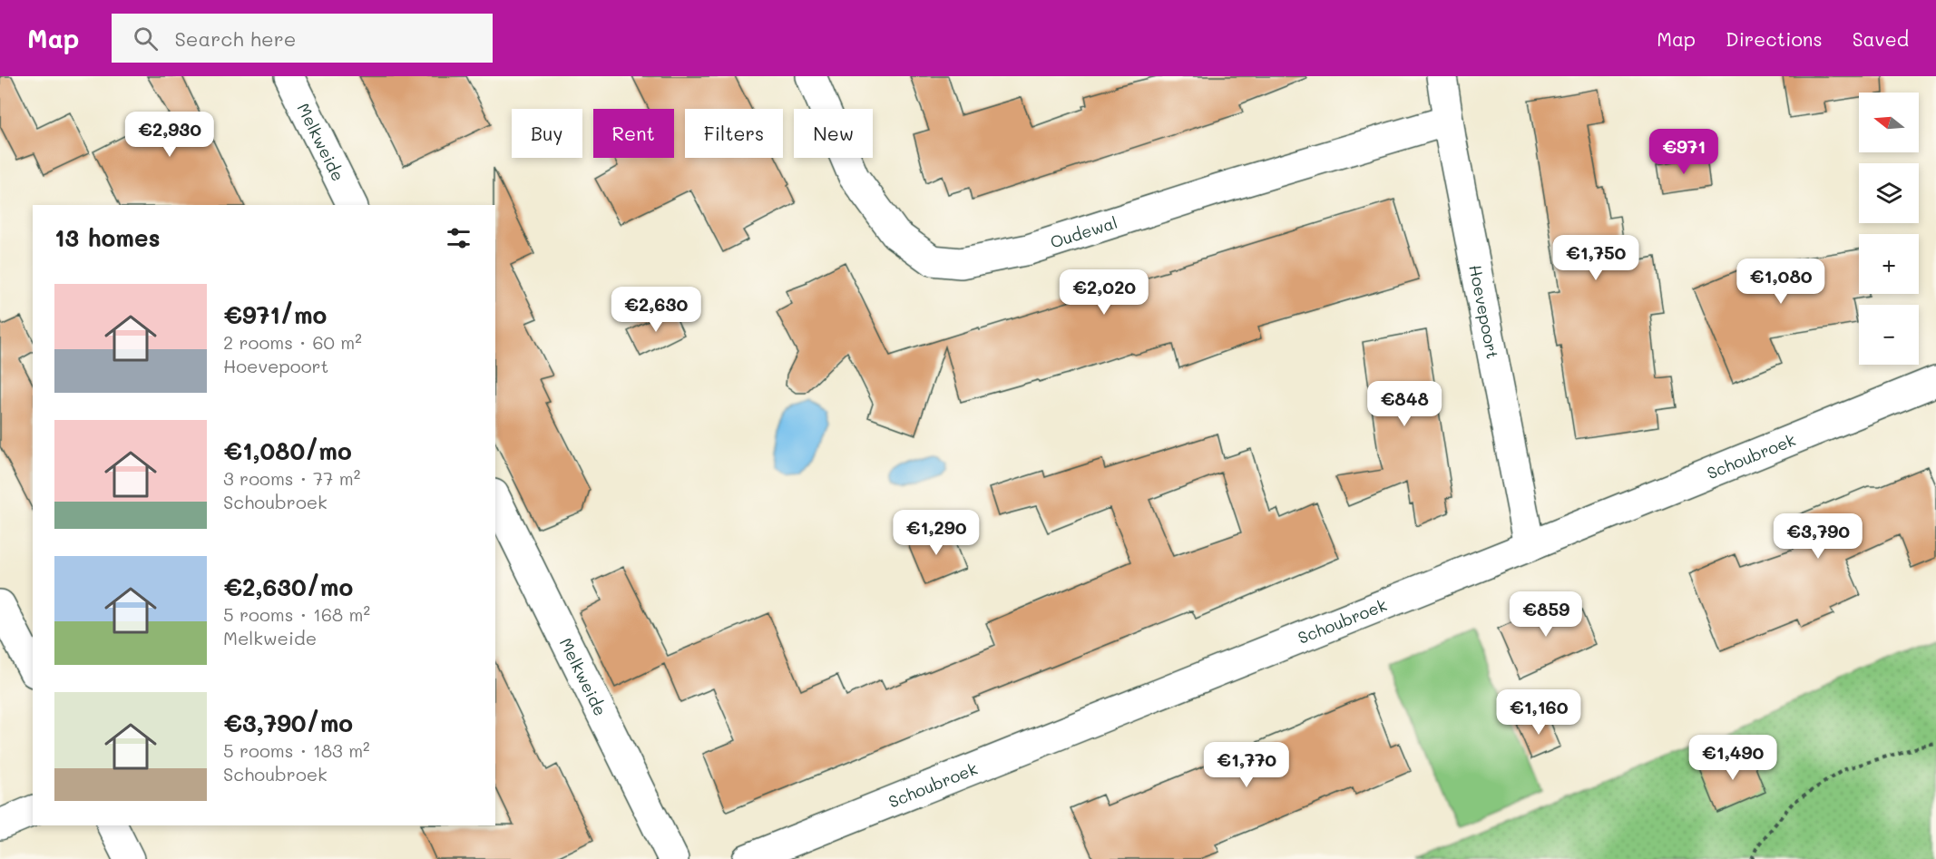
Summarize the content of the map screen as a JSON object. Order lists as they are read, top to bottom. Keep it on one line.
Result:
{"streets":{"street":["Melkweide","Oudewal","Hoevepoort","Schoubroek"]},"crossings":[["Oudewal","Hoevepoort"],["Hoevepoort","Schoubroek"]],"north":"left","page":{"header":"Map","search":"Search here","nav":["Map","Directions","Saved"],"map_buttons":["+","−"],"chip":["Buy","Rent","Filters","New"],"price":["€2,930","€971","€1,750","€1,080","€2,020","€2,630","€848","€1,290","€3,790","€859","€1,160","€1,490","€1,770"],"heading":"13 homes","list":[{"name":"€971/mo","note":"2 rooms · 60 m² · Hoevepoort"},{"name":"€1,080/mo","note":"3 rooms · 77 m² · Schoubroek"},{"name":"€2,630/mo","note":"5 rooms · 168 m² · Melkweide"},{"name":"€3,790/mo","note":"5 rooms · 183 m² · Schoubroek"}]}}
